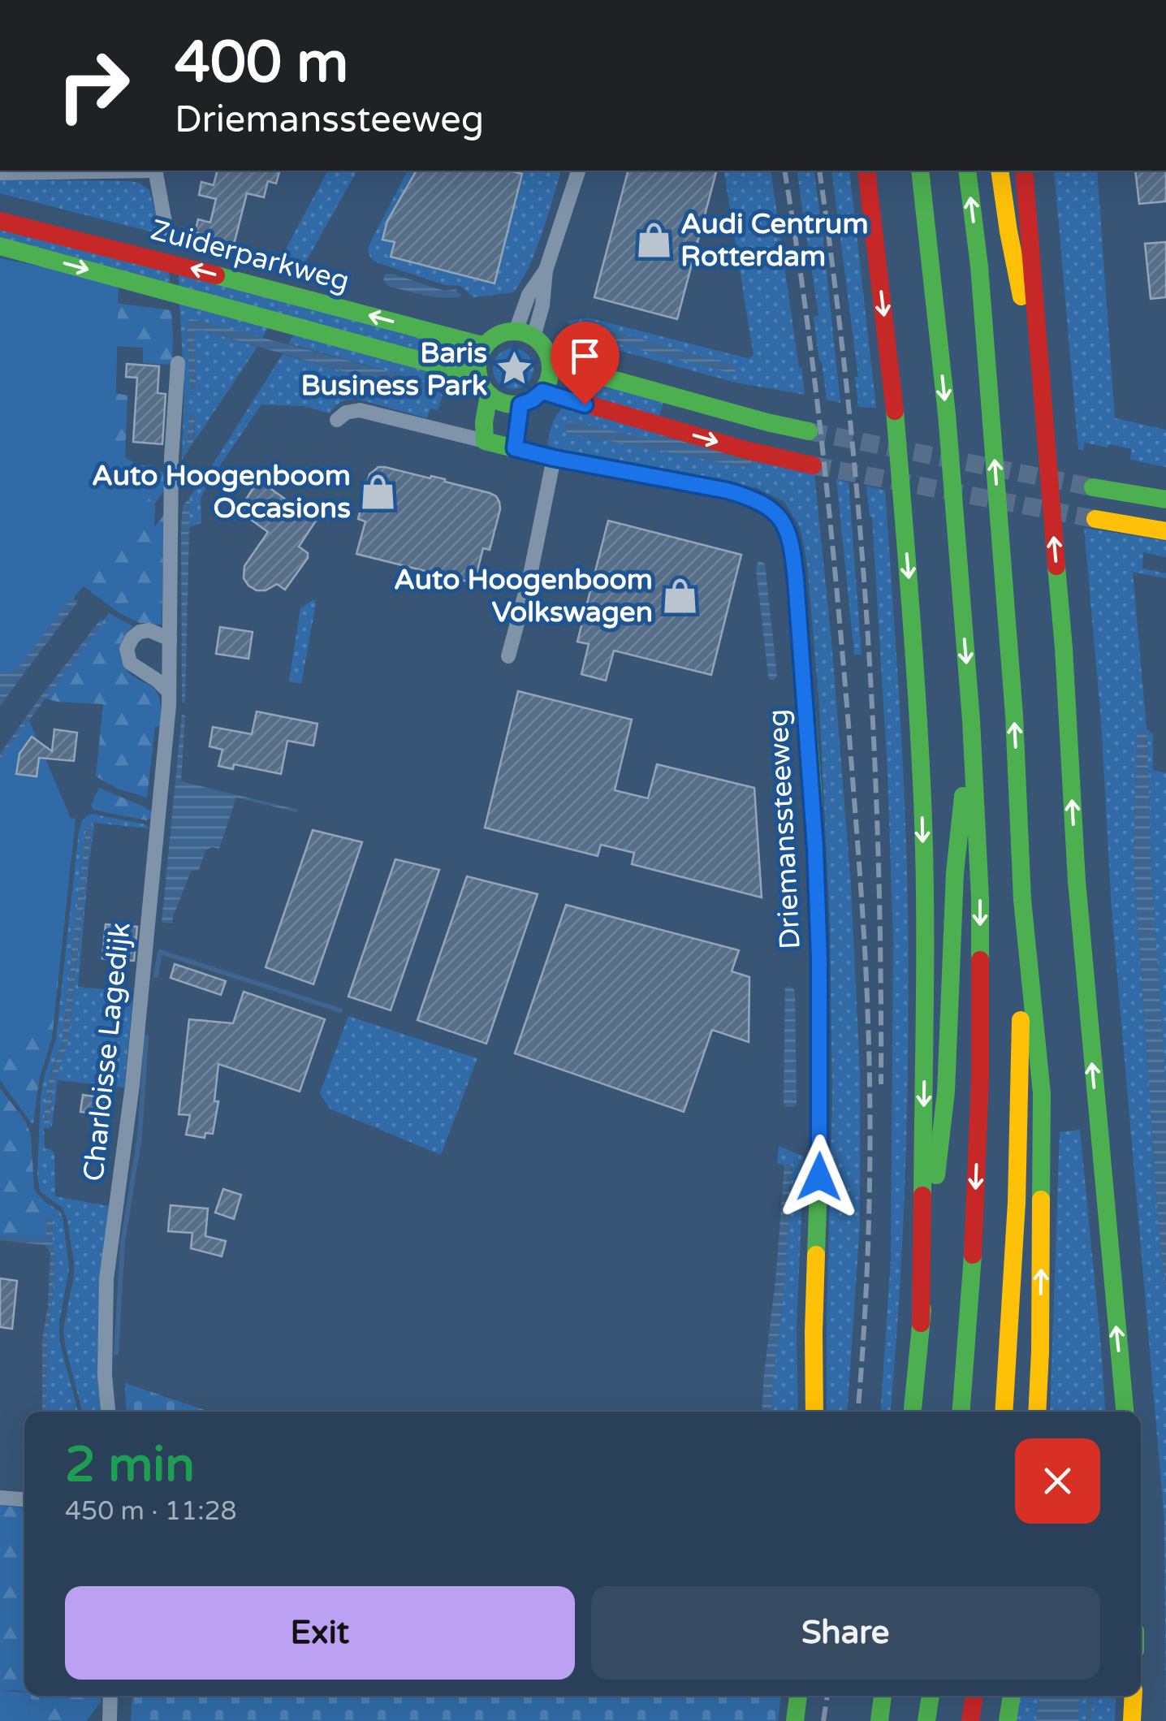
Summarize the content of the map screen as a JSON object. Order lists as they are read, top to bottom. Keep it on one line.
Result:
{"streets":{"main road":["Zuiderparkweg","Driemanssteeweg"],"street":["Charloisse Lagedijk"]},"places":{"shop":["Audi Centrum Rotterdam","Auto Hoogenboom Occasions","Auto Hoogenboom Volkswagen"],"place":["Baris Business Park"]},"page":{"turn":["400 m","Driemanssteeweg"],"heading":["2 min","450 m · 11:28"],"buttons":["Exit","Share"]}}
